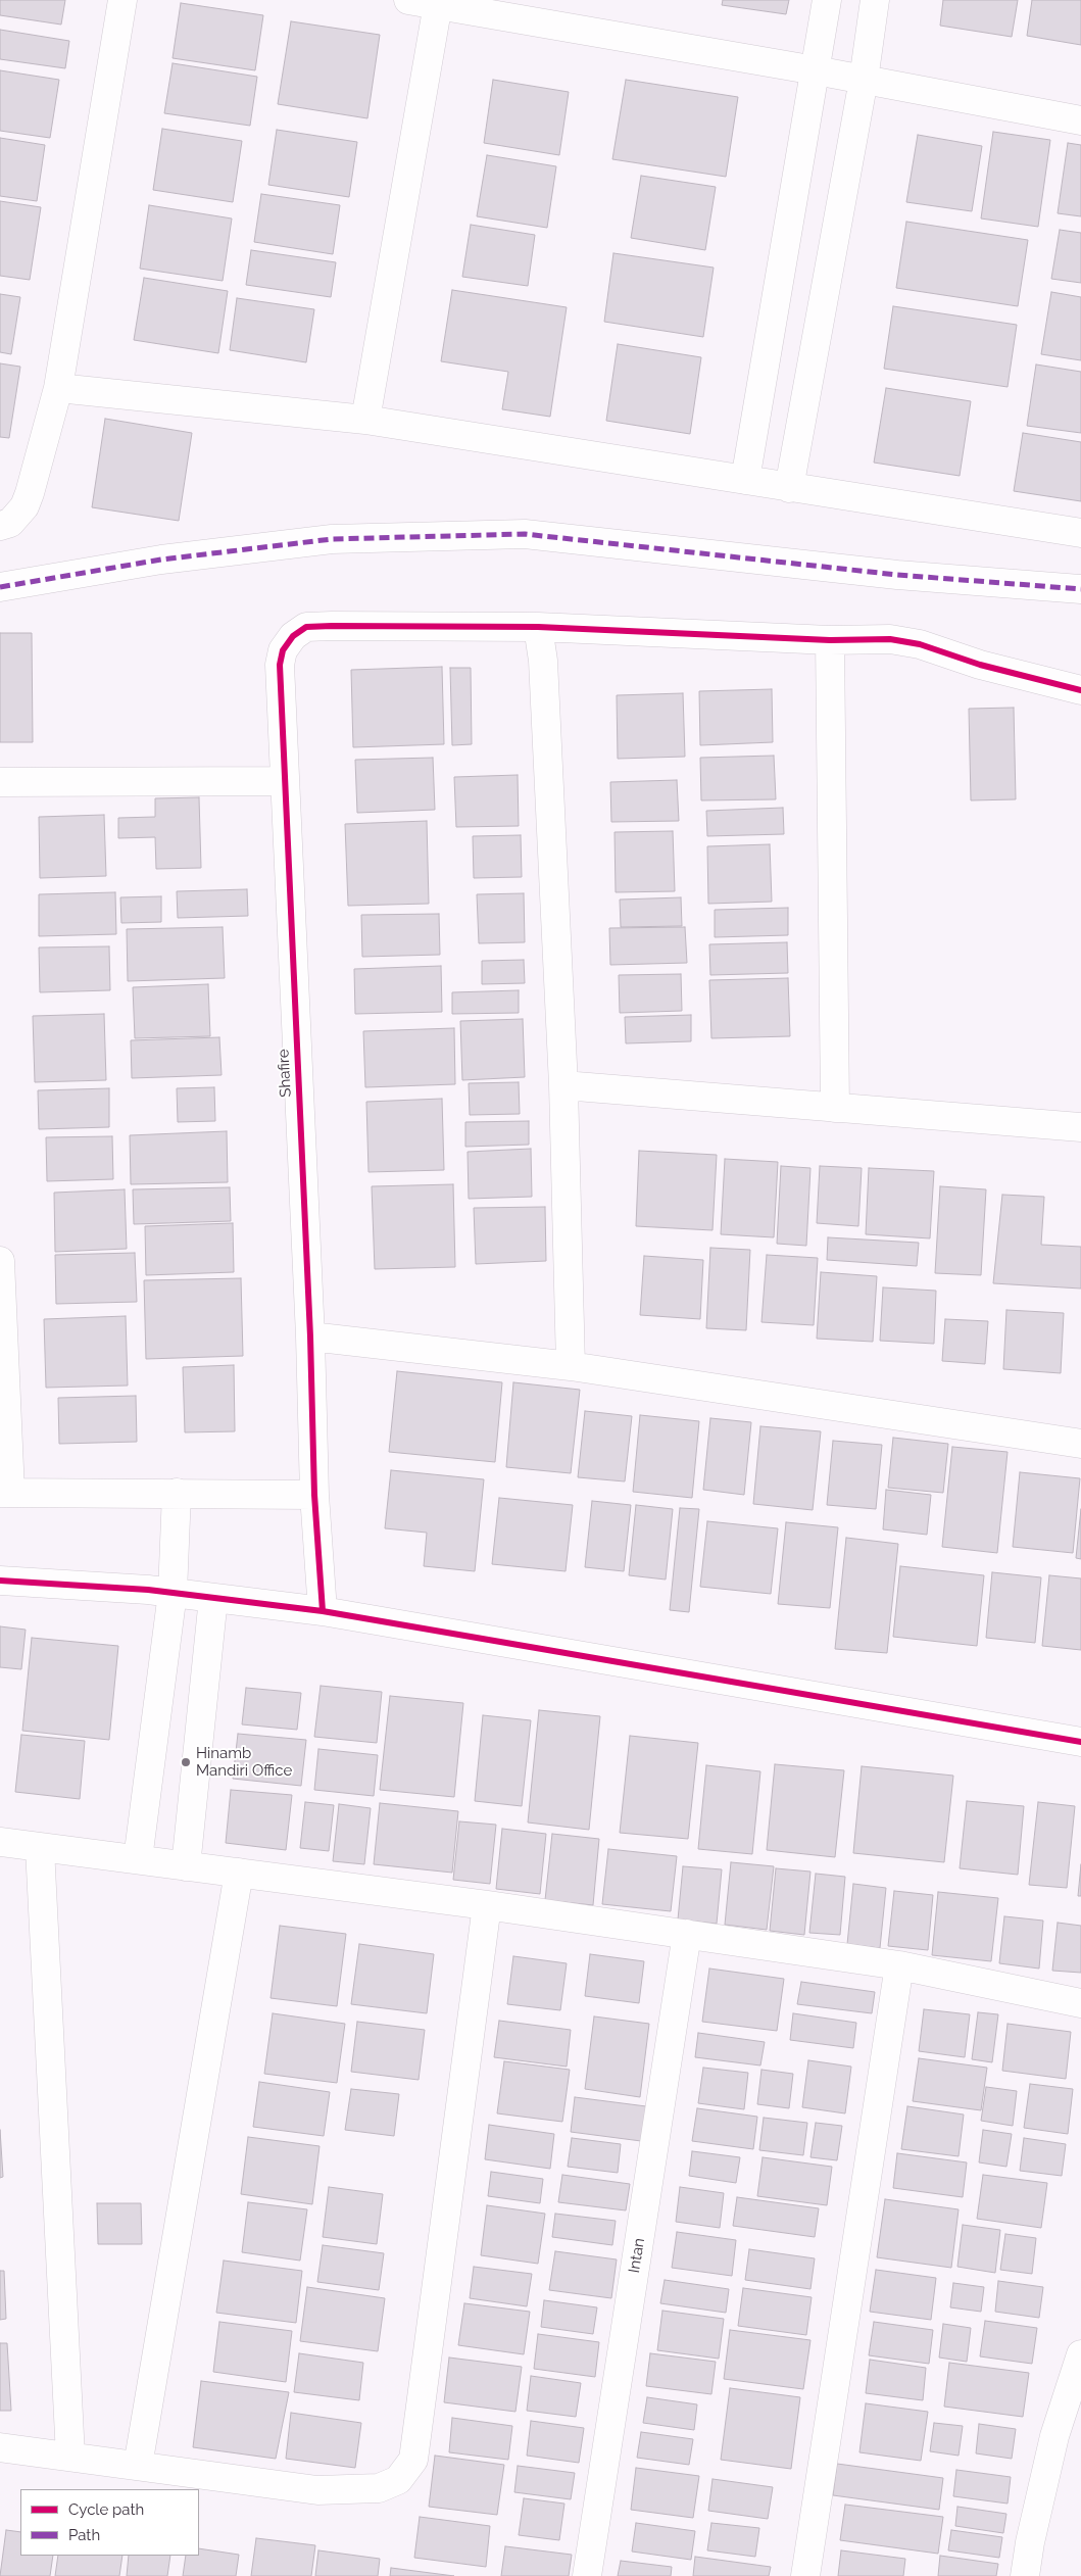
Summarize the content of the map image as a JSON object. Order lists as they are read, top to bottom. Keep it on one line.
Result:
{"streets":{"street":["Shafire","Intan"]},"places":["Hinamb Mandiri Office"],"legend":["Cycle path","Path"]}
